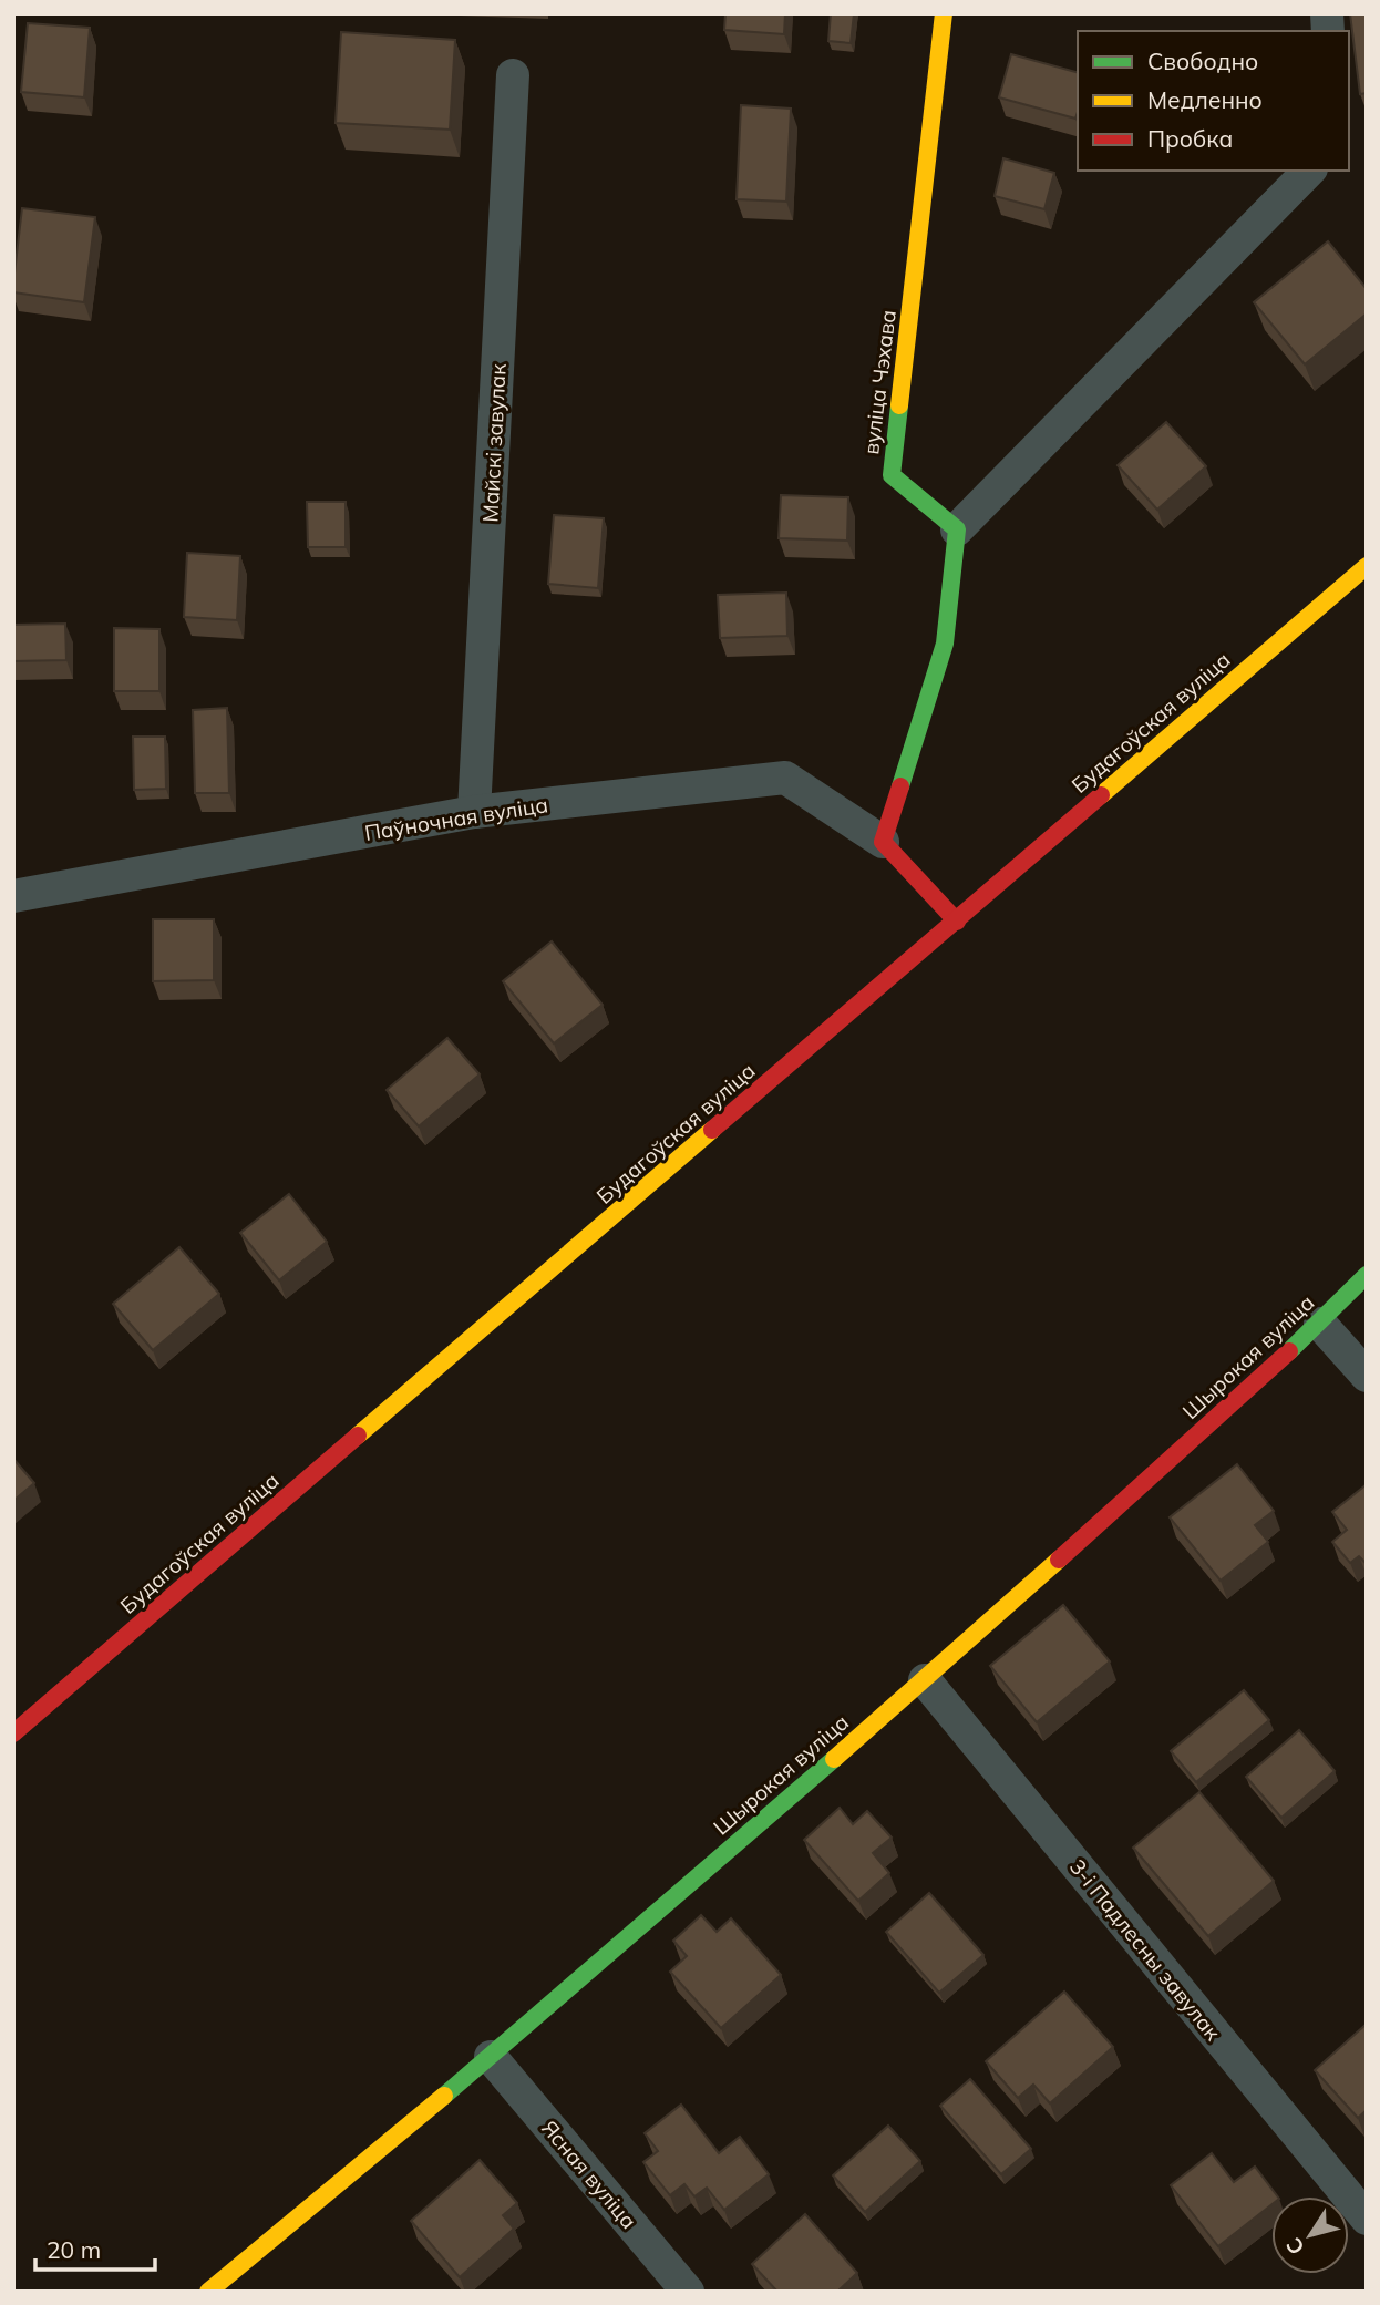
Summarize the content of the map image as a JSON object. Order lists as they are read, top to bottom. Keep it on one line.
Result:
{"streets":{"street":["вуліца Чэхава","Майскі завулак","Будагоўская вуліца","Паўночная вуліца","Шырокая вуліца","3-і Падлесны завулак","Ясная вуліца"]},"crossings":[["Майскі завулак","Паўночная вуліца"],["Шырокая вуліца","3-і Падлесны завулак"],["Шырокая вуліца","Ясная вуліца"]],"legend":["Свободно","Медленно","Пробка"],"scale_bar":"20 m","north":"bottom left"}
